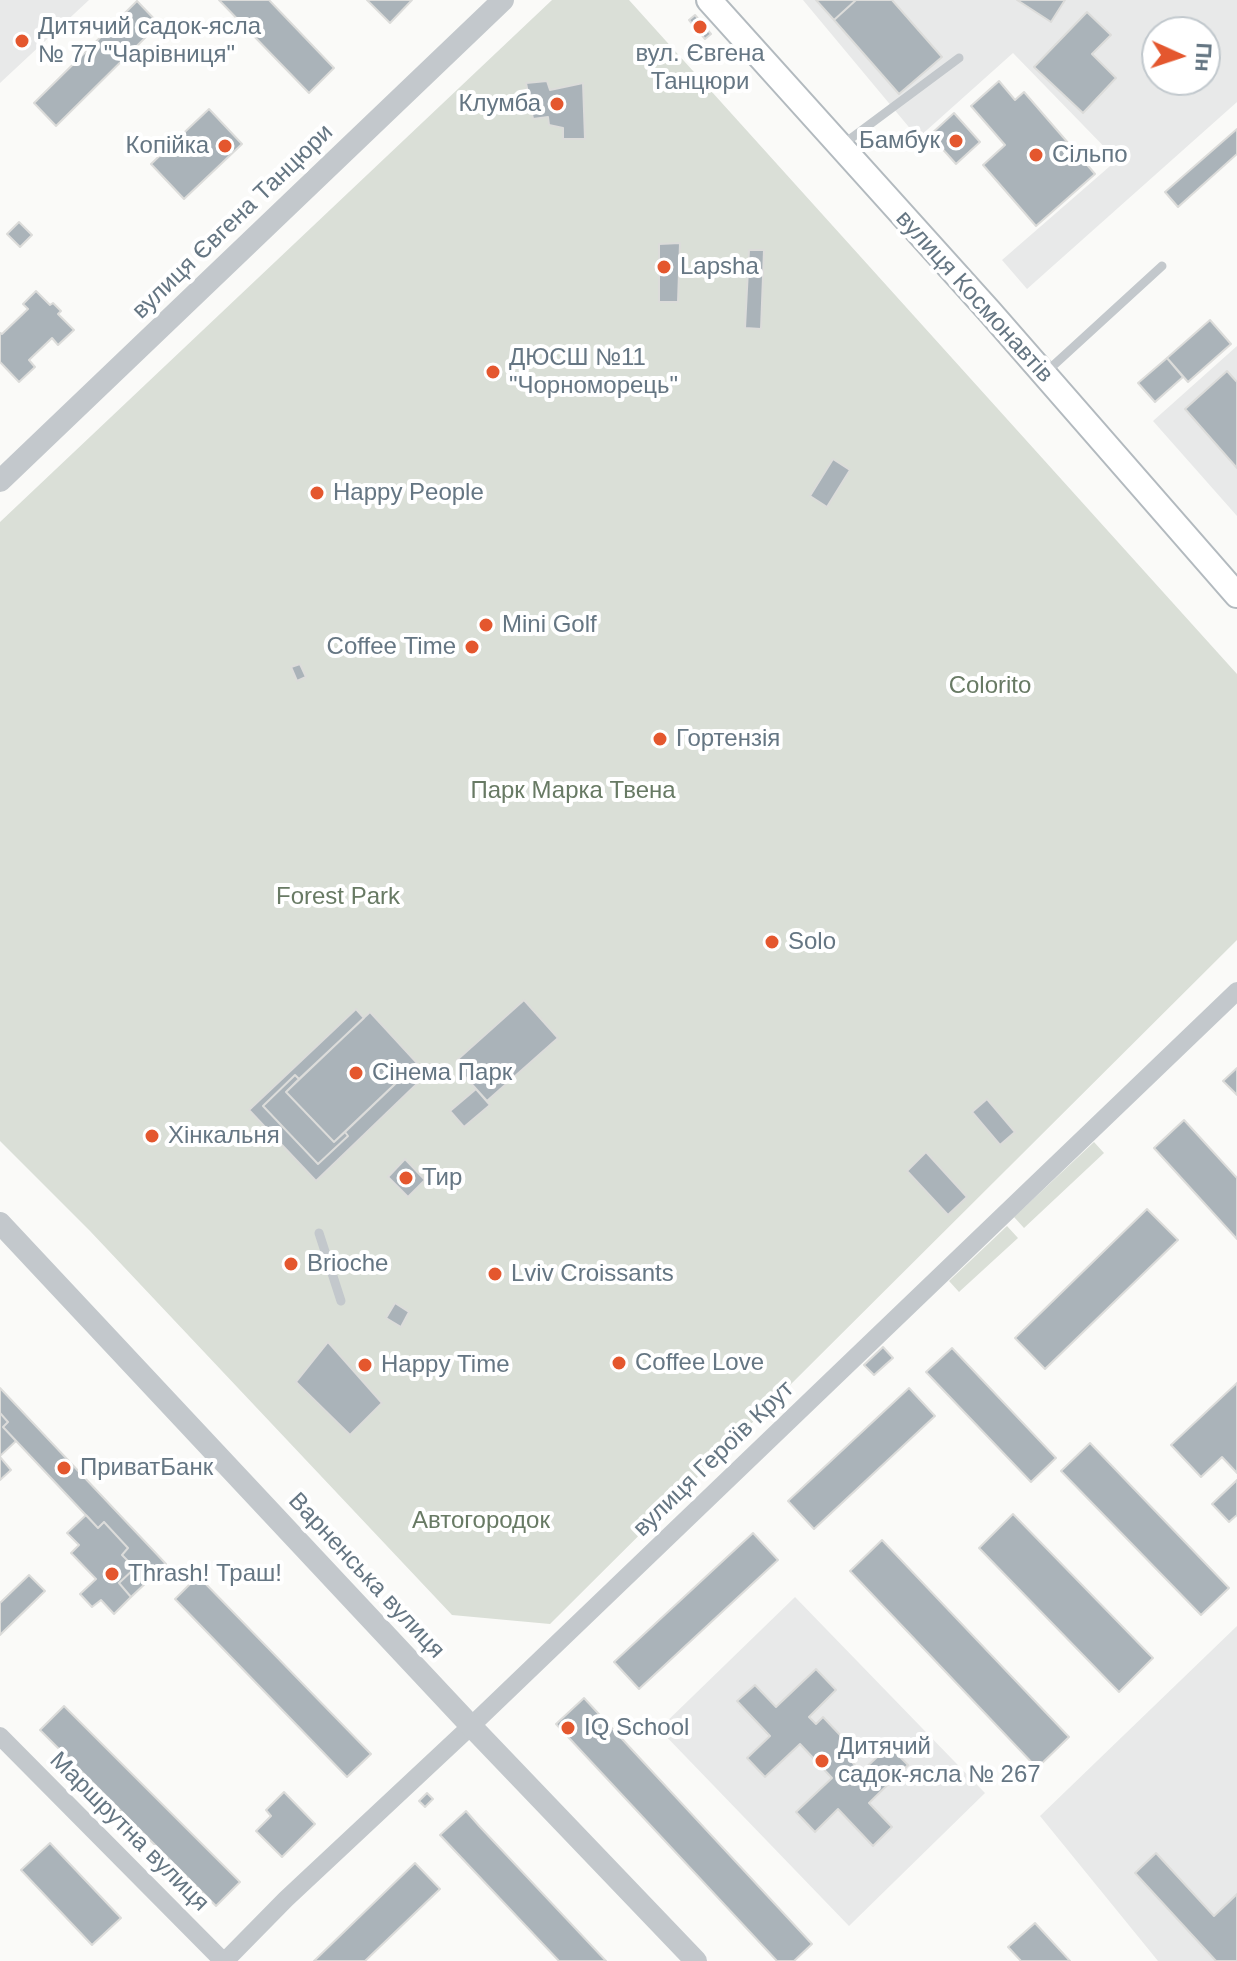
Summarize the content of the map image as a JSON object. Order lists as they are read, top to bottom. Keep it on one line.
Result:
{"streets":{"main road":["вулиця Космонавтів"],"street":["вулиця Євгена Танцюри","вулиця Героїв Крут","Варненська вулиця","Маршрутна вулиця"]},"crossings":[["вулиця Героїв Крут","Варненська вулиця"],["вулиця Героїв Крут","Маршрутна вулиця"]],"parks":["Colorito","Парк Марка Твена","Forest Park","Автогородок"],"places":["вул. Євгена Танцюри","Дитячий садок-ясла № 77 \"Чарівниця\"","Клумба","Бамбук","Копійка","Сільпо","Lapsha","ДЮСШ №11 \"Чорноморець\"","Happy People","Mini Golf","Coffee Time","Гортензія","Solo","Сінема Парк","Хінкальня","Тир","Brioche","Lviv Croissants","Coffee Love","Happy Time","ПриватБанк","Thrash! Траш!","IQ School","Дитячий садок-ясла № 267"],"north":"right"}
